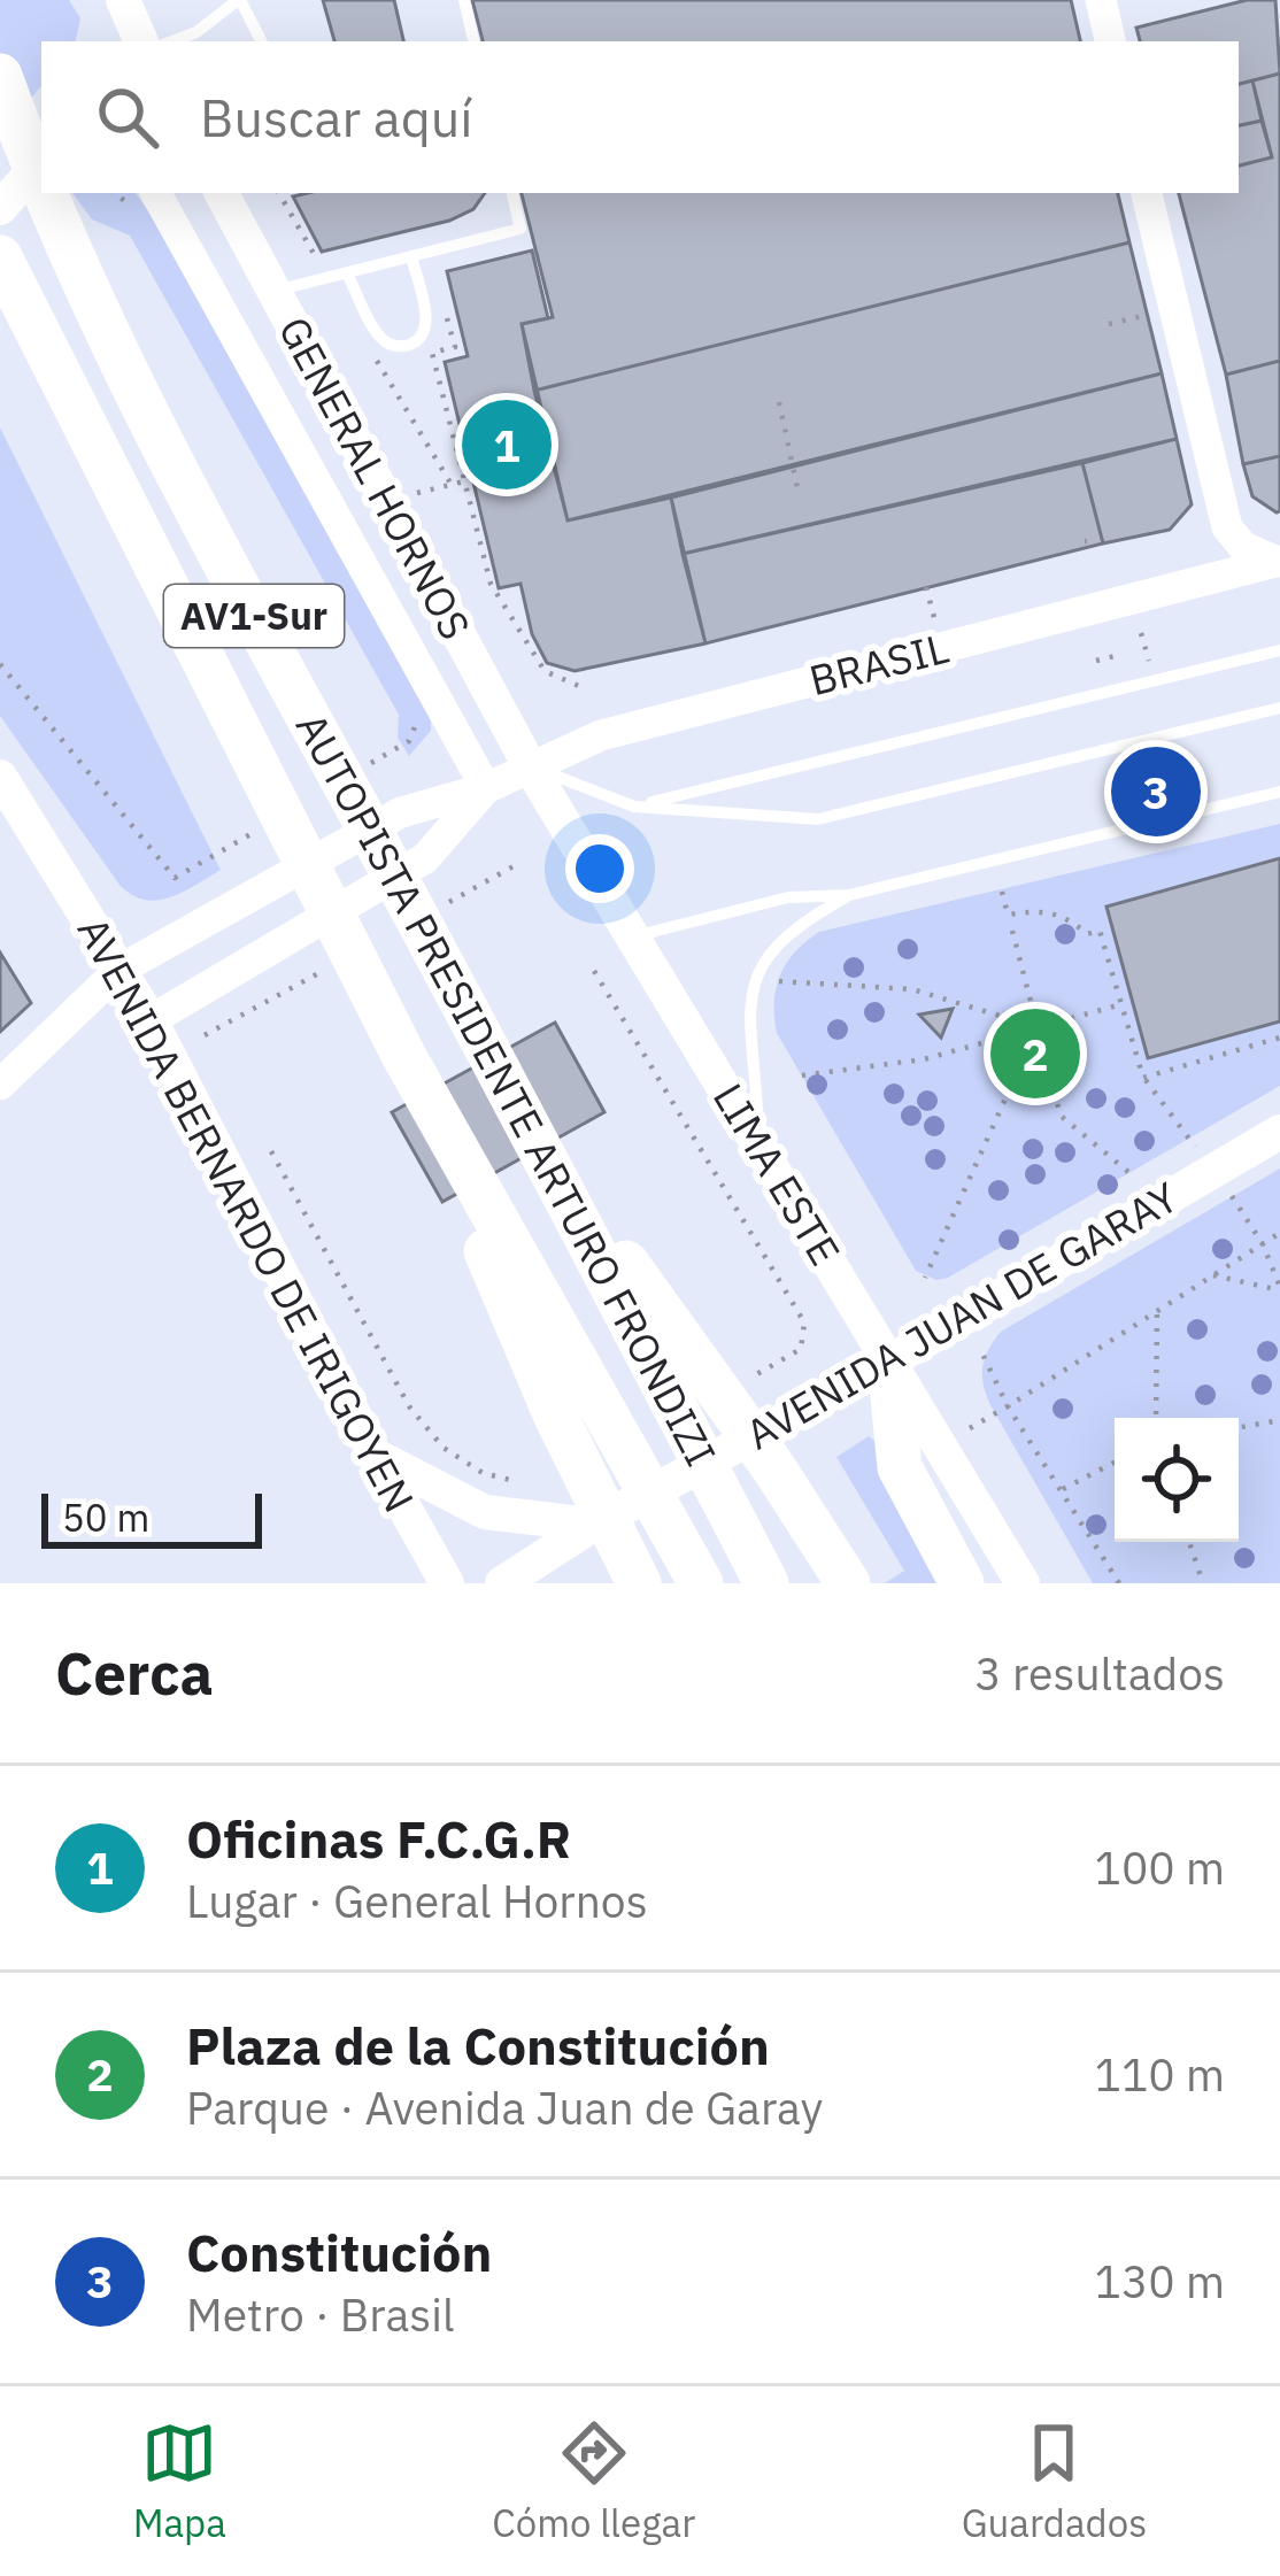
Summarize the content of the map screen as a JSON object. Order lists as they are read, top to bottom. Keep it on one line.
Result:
{"streets":{"highway":["AV1-Sur","AUTOPISTA PRESIDENTE ARTURO FRONDIZI"],"main road":["GENERAL HORNOS","LIMA ESTE","AVENIDA BERNARDO DE IRIGOYEN","AVENIDA JUAN DE GARAY"],"street":["BRASIL"]},"crossings":[["GENERAL HORNOS","BRASIL"],["GENERAL HORNOS","LIMA ESTE"],["BRASIL","LIMA ESTE"],["BRASIL","AVENIDA BERNARDO DE IRIGOYEN"],["LIMA ESTE","AVENIDA JUAN DE GARAY"]],"scale_bar":"50 m","page":{"search":"Buscar aquí","pins":["1","3","2"],"scale":"50 m","heading":["Cerca","3 resultados"],"list":[{"mark":"1","name":"Oficinas F.C.G.R","note":"Lugar · General Hornos","value":"100 m"},{"mark":"2","name":"Plaza de la Constitución","note":"Parque · Avenida Juan de Garay","value":"110 m"},{"mark":"3","name":"Constitución","note":"Metro · Brasil","value":"130 m"}],"nav":["Mapa","Cómo llegar","Guardados"]}}
